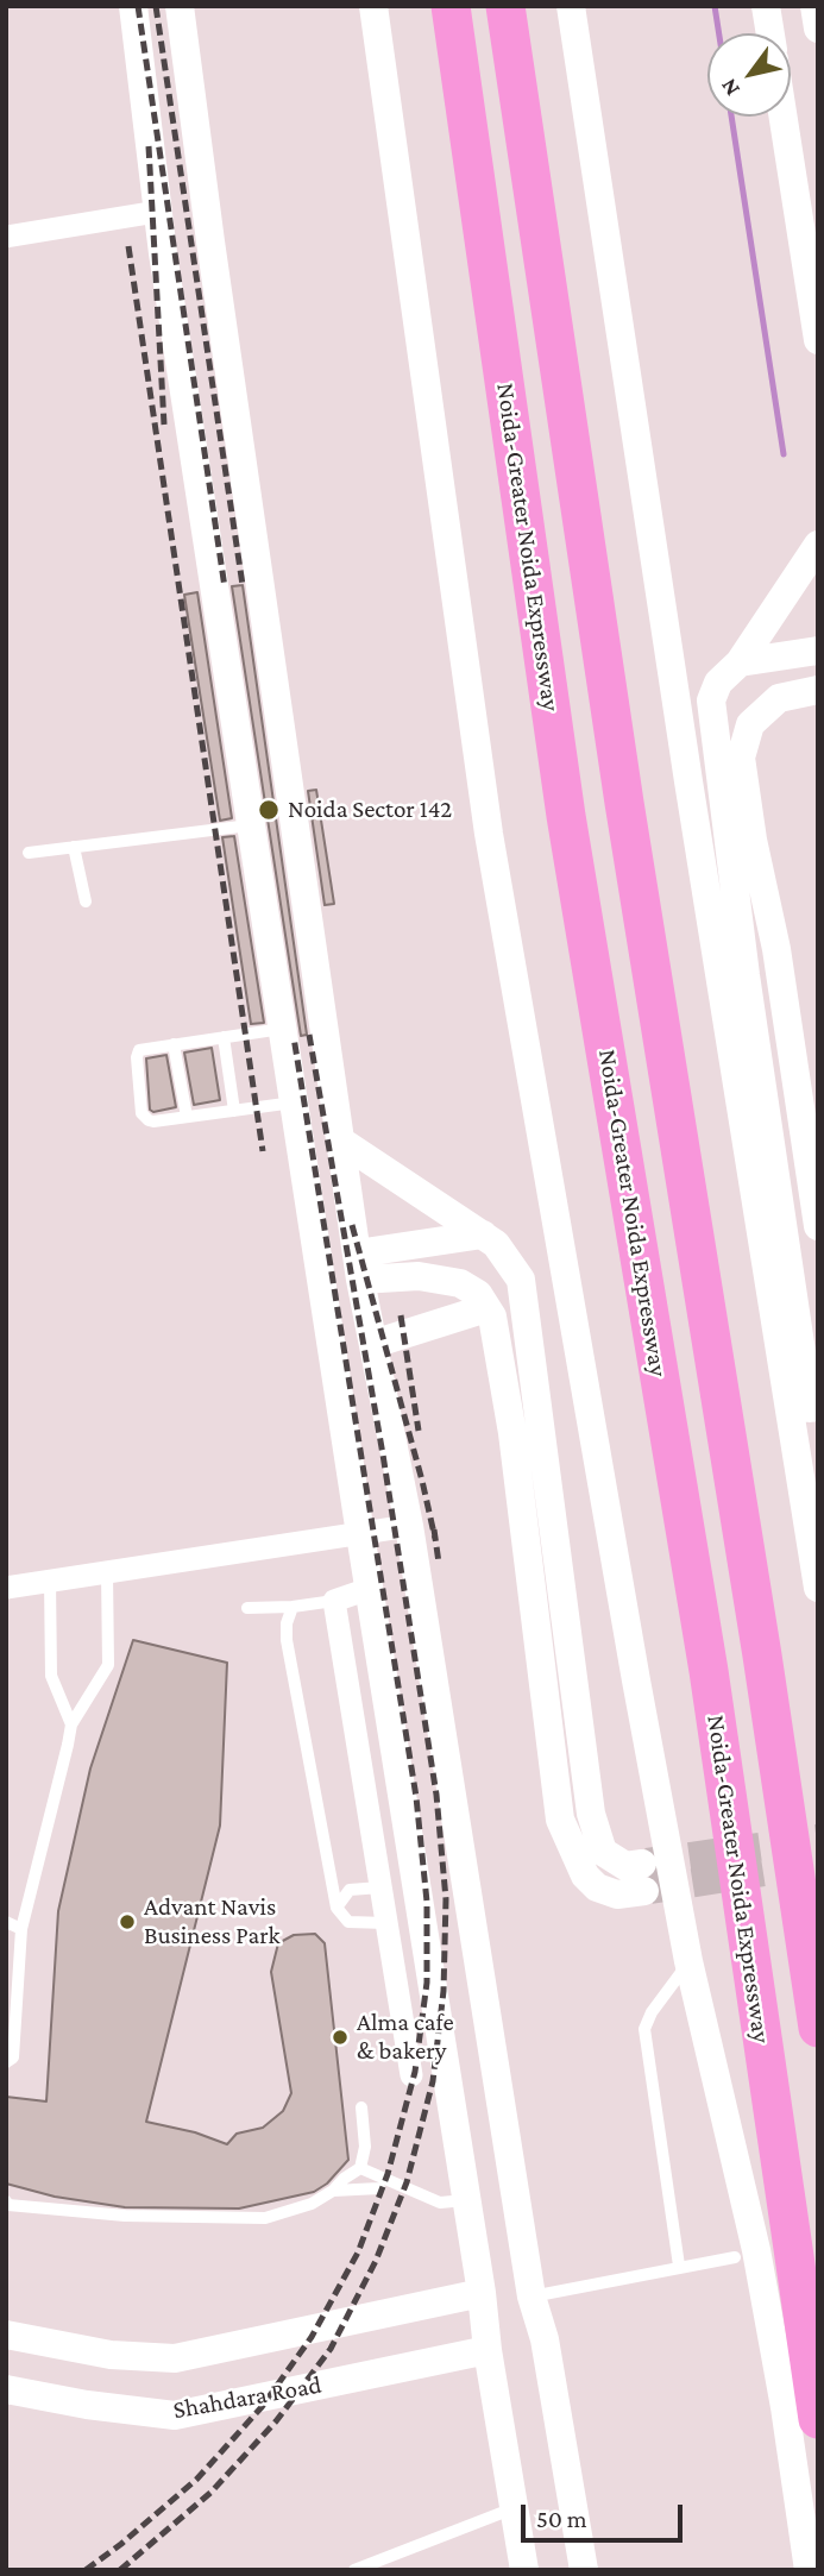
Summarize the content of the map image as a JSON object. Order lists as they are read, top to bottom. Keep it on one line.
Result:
{"streets":{"highway":["Noida-Greater Noida Expressway"],"street":["Shahdara Road"]},"places":["Noida Sector 142","Advant Navis Business Park","Alma cafe & bakery"],"scale_bar":"50 m","north":"bottom left"}
